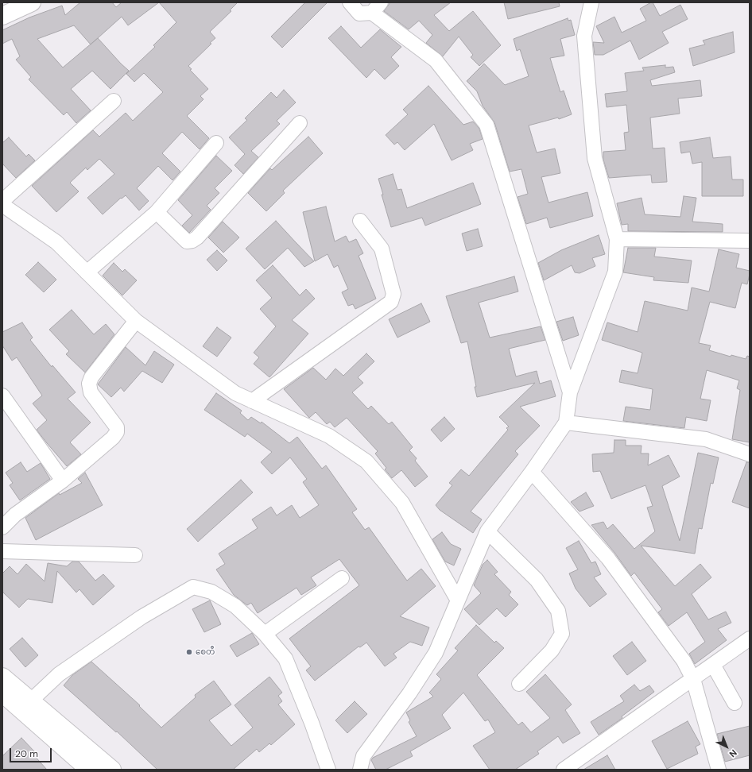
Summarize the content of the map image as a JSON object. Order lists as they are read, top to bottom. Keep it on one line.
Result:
{"places":["စေတီ"],"scale_bar":"20 m","north":"bottom right"}
